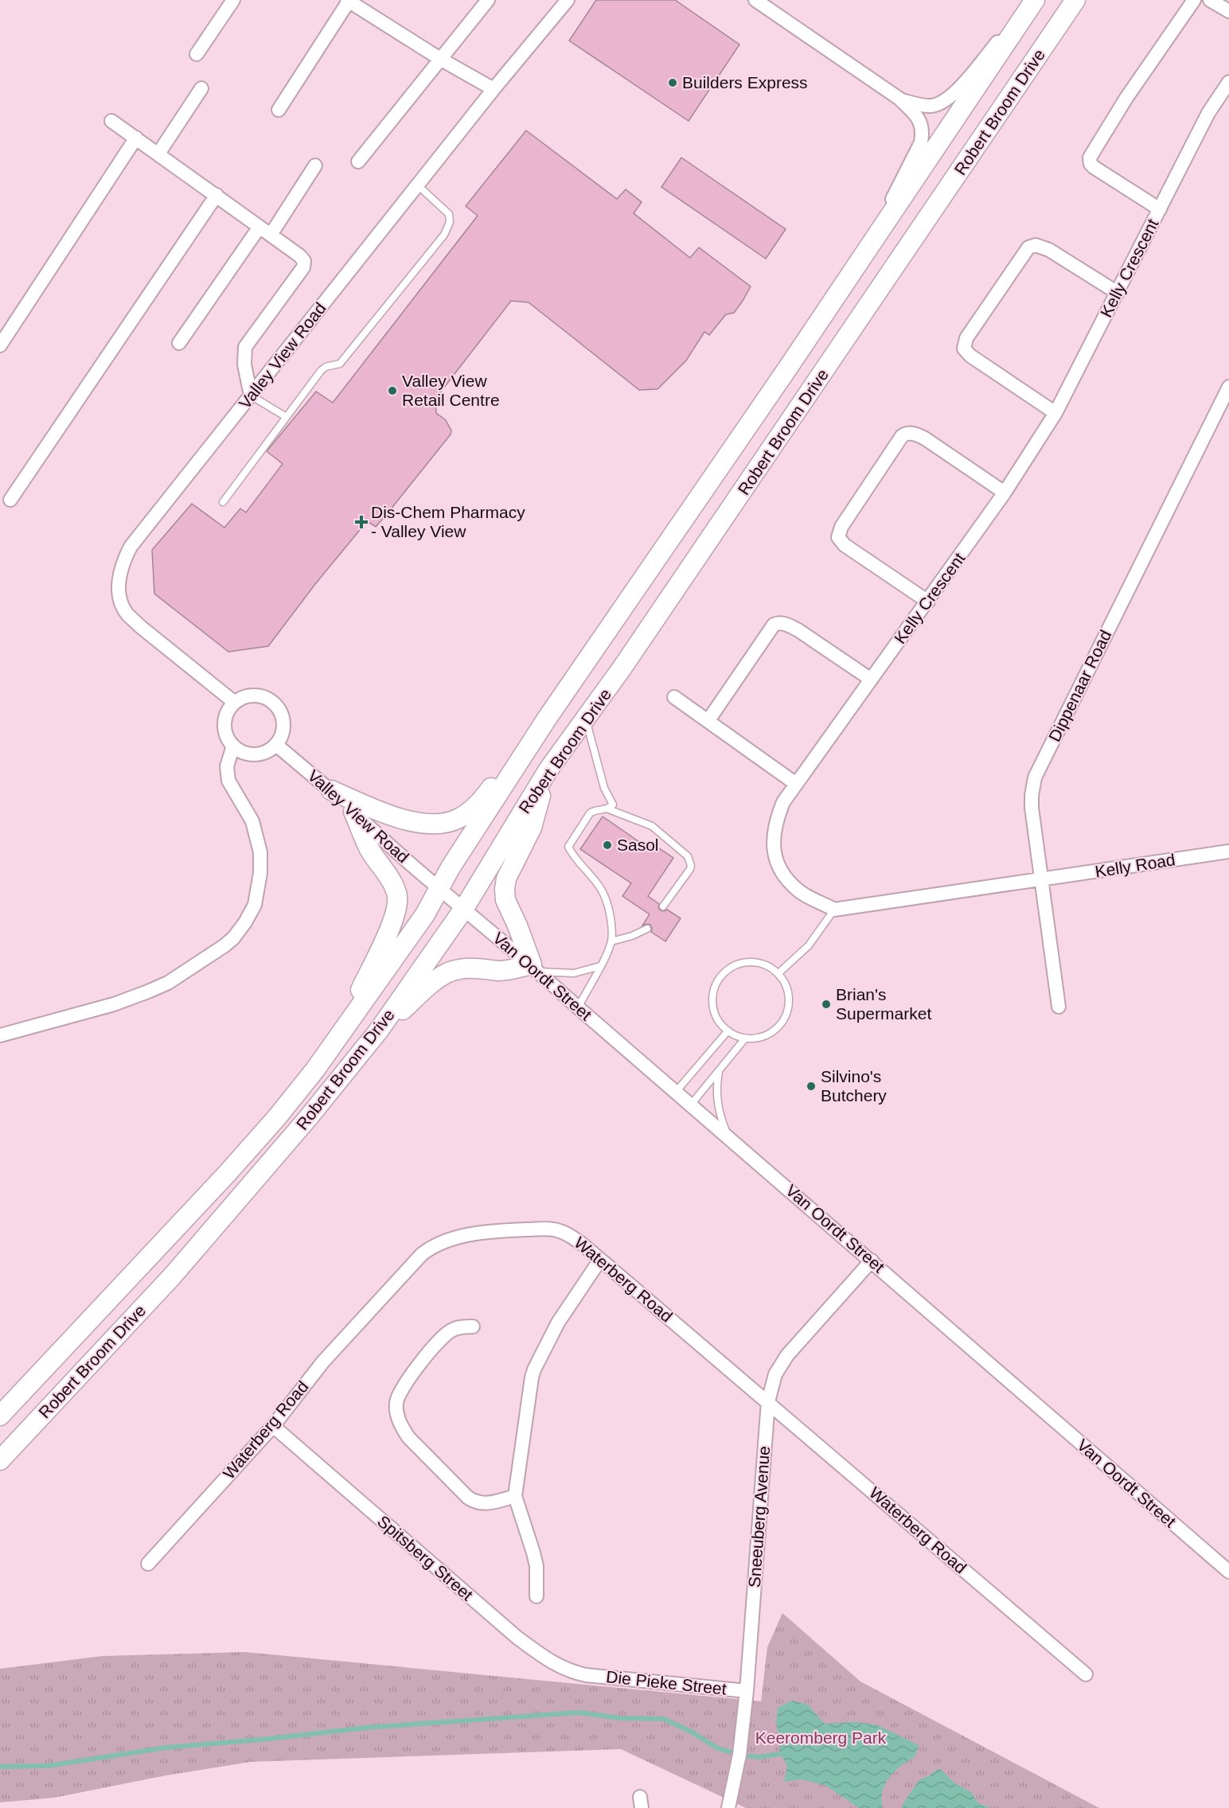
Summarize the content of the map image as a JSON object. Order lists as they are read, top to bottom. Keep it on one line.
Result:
{"streets":{"street":["Robert Broom Drive","Kelly Crescent","Valley View Road","Dippenaar Road","Kelly Road","Van Oordt Street","Waterberg Road","Sneeuberg Avenue","Spitsberg Street","Die Pieke Street"]},"crossings":[["Robert Broom Drive","Valley View Road"],["Robert Broom Drive","Van Oordt Street"],["Valley View Road","Van Oordt Street"],["Dippenaar Road","Kelly Road"],["Van Oordt Street","Sneeuberg Avenue"],["Waterberg Road","Sneeuberg Avenue"],["Waterberg Road","Spitsberg Street"],["Sneeuberg Avenue","Die Pieke Street"],["Spitsberg Street","Die Pieke Street"]],"parks":["Keeromberg Park"],"places":{"other":["Builders Express","Valley View Retail Centre","Sasol","Brian's Supermarket","Silvino's Butchery"],"health":["Dis-Chem Pharmacy - Valley View"]}}
